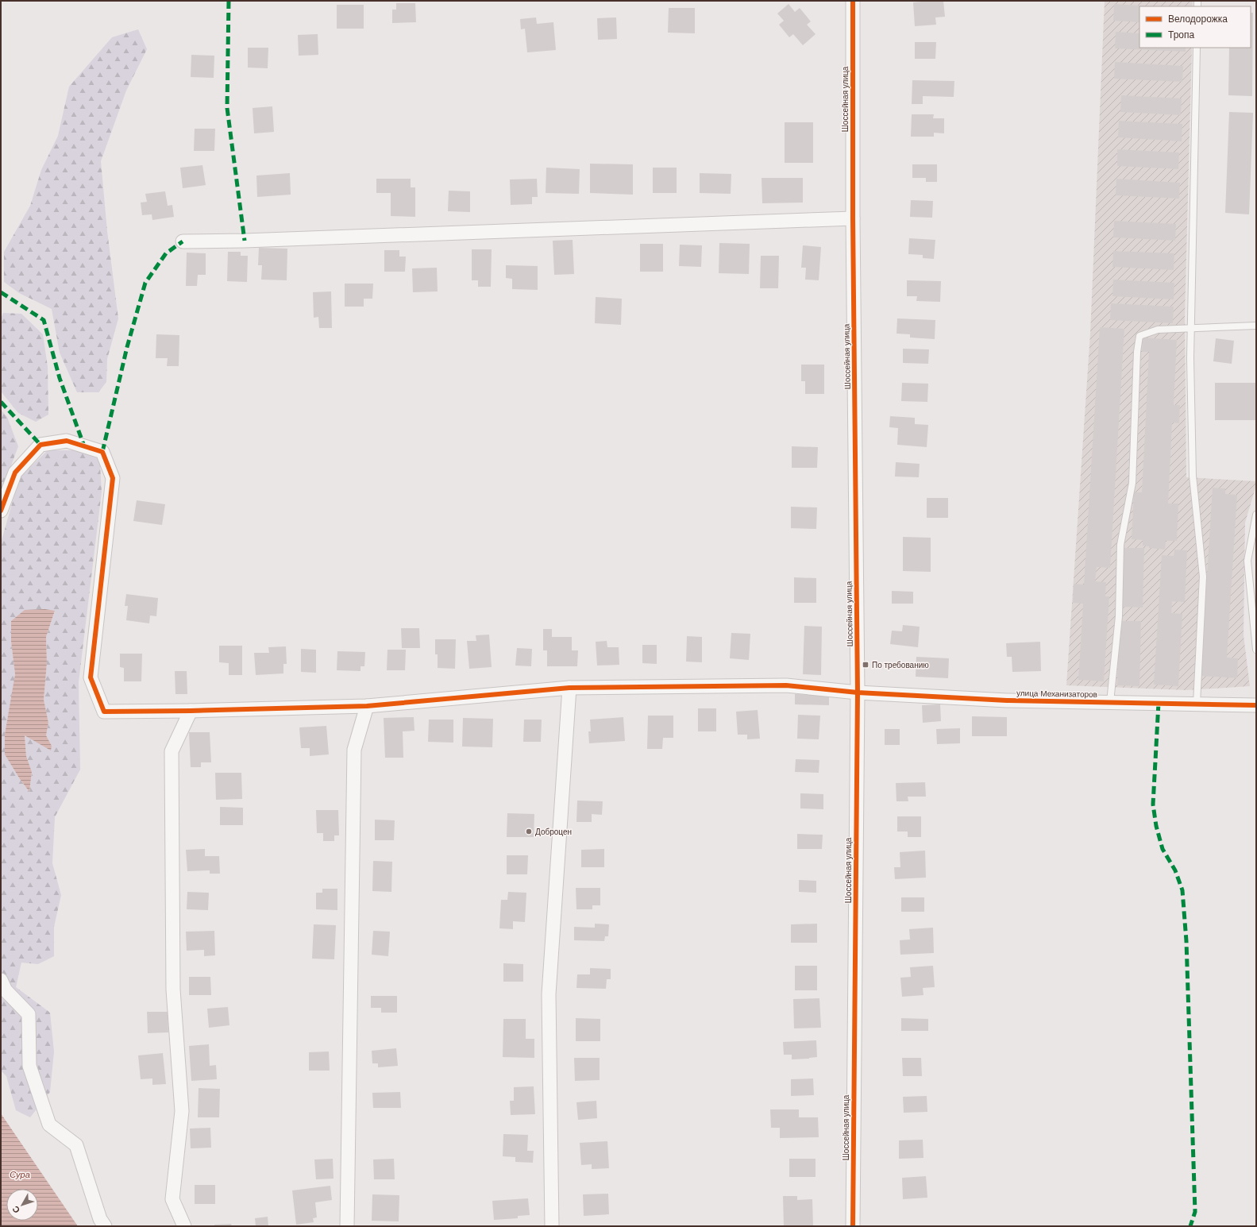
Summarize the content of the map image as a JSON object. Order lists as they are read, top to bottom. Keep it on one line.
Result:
{"streets":{"street":["Шоссейная улица","улица Механизаторов"]},"crossings":[["Шоссейная улица","улица Механизаторов"]],"water":["Сура"],"places":{"transit":["По требованию"],"other":["Доброцен"]},"legend":["Велодорожка","Тропа"],"north":"bottom left"}
